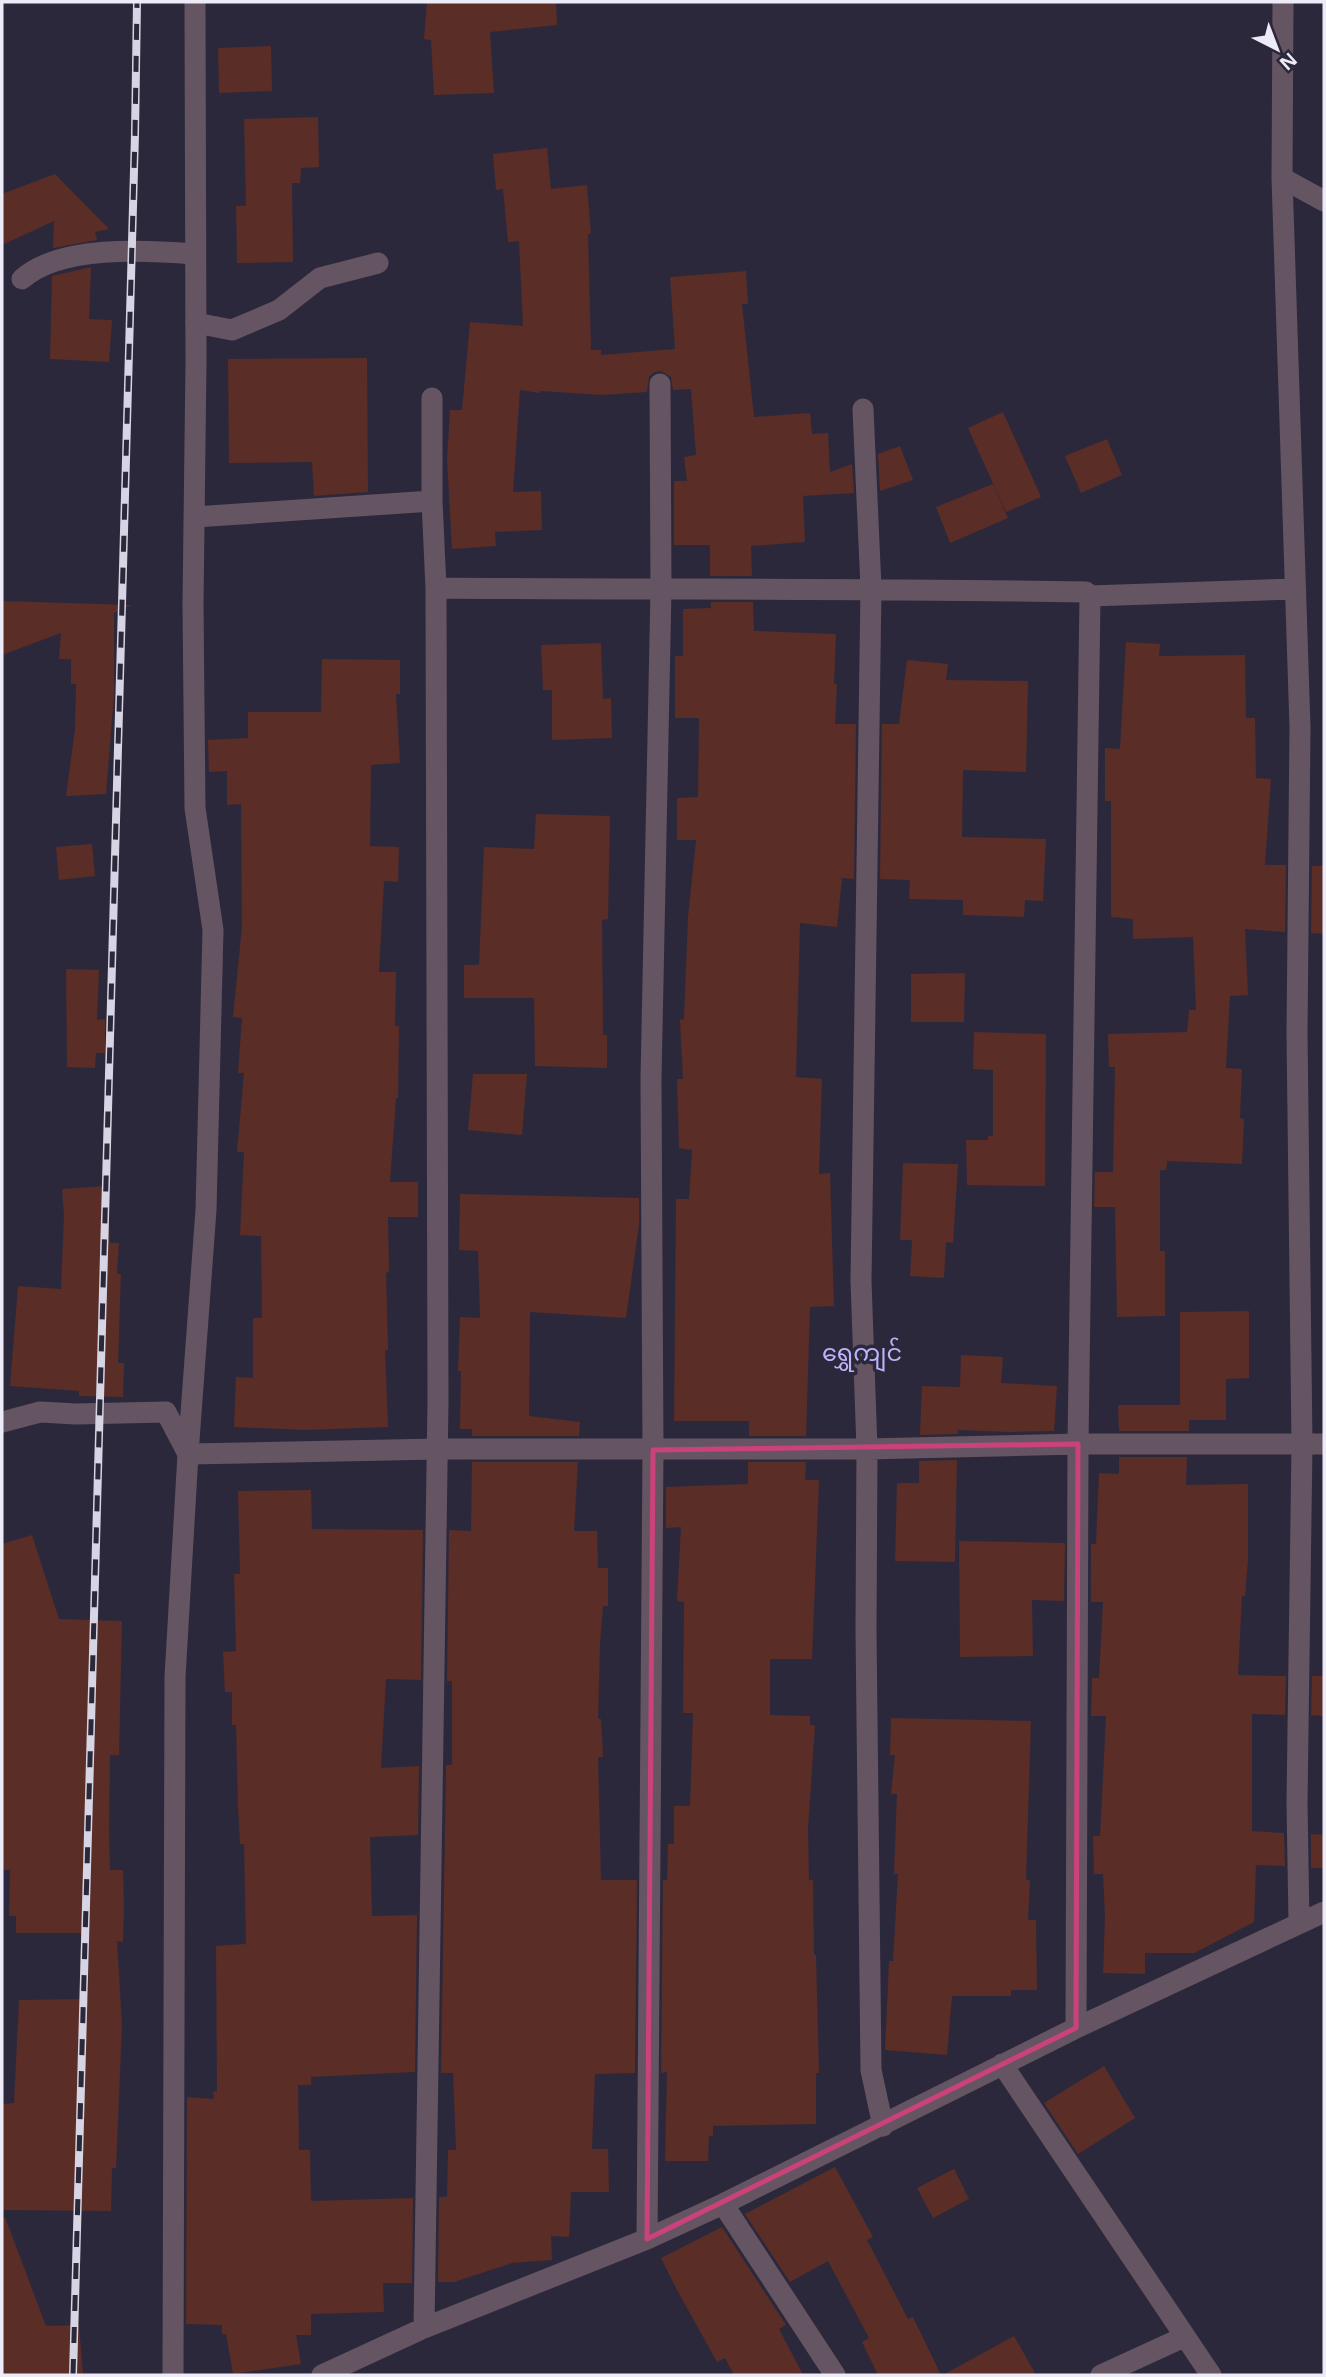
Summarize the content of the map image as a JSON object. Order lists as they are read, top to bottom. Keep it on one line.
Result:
{"districts":["ရွှေကျင်"],"north":"bottom right"}
